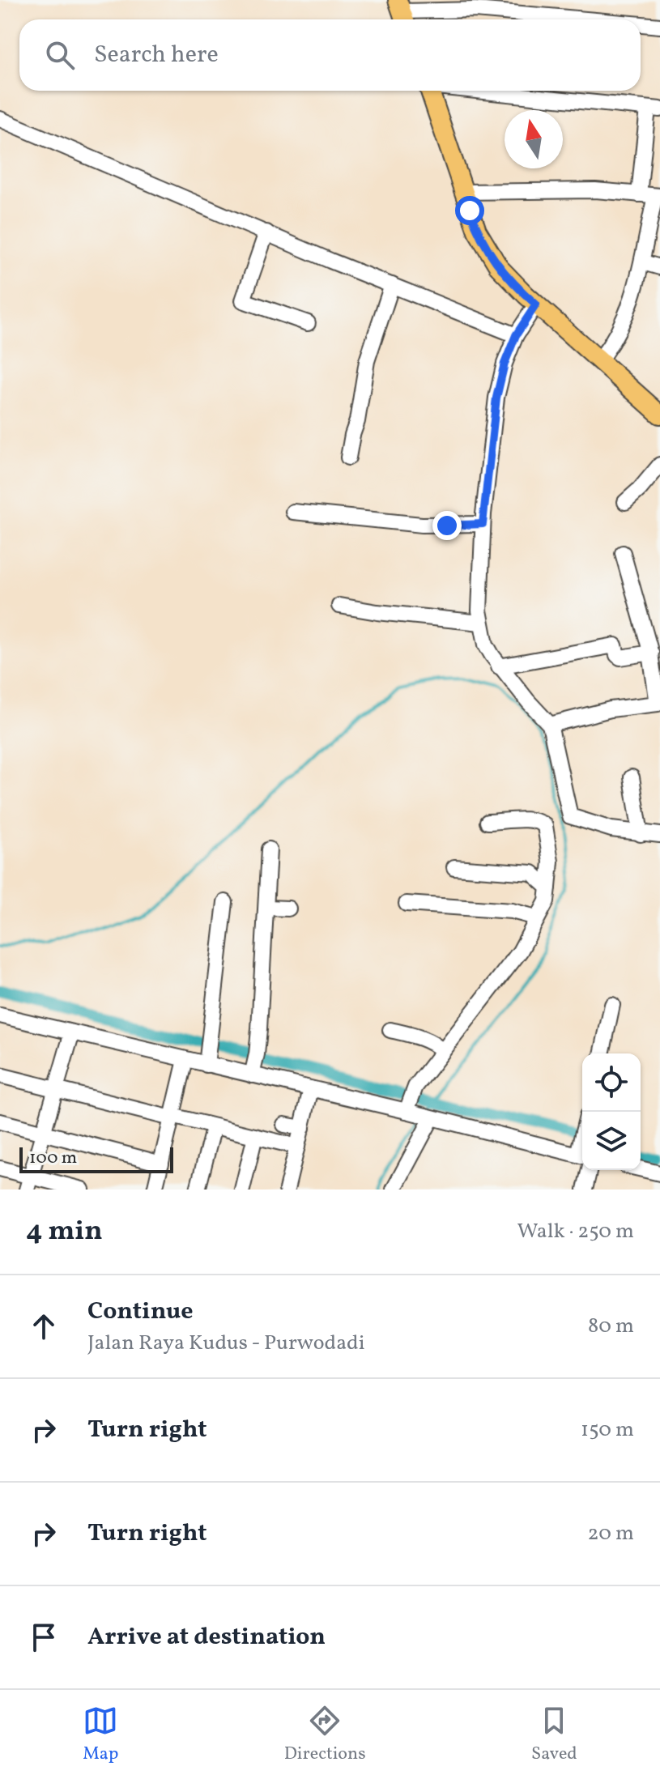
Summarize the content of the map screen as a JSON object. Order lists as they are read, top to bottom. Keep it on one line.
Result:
{"scale_bar":"100 m","north":"top","page":{"search":"Search here","scale":"100 m","heading":["4 min","Walk · 250 m"],"list":[["Continue","Jalan Raya Kudus - Purwodadi","80 m"],["Turn right","150 m"],["Turn right","20 m"],"Arrive at destination"],"nav":["Map","Directions","Saved"]}}
